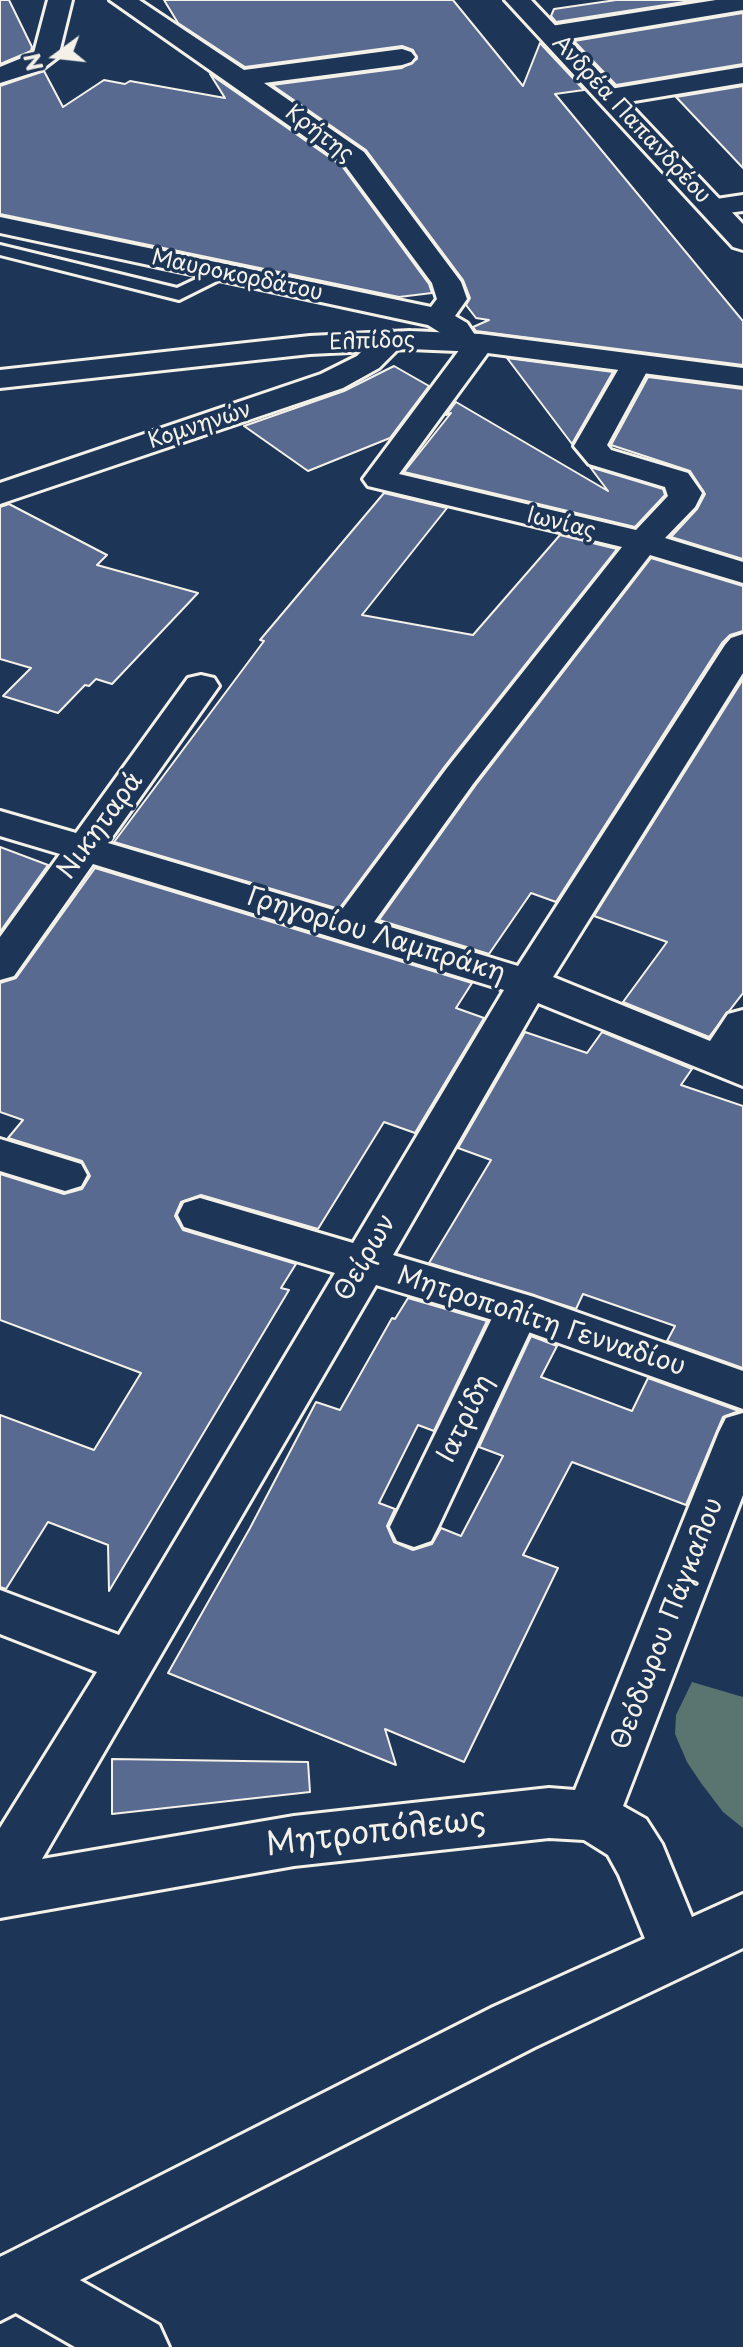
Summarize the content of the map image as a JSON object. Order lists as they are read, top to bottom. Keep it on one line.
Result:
{"streets":{"street":["Ανδρέα Παπανδρέου","Κρήτης","Μαυροκορδάτου","Ελπίδος","Κομνηνών","Ιωνίας","Νικηταρά","Γρηγορίου Λαμπράκη","Θείρων","Μητροπολίτη Γενναδίου","Ιατρίδη","Θεόδωρου Πάγκαλου","Μητροπόλεως"]},"crossings":[["Κρήτης","Μαυροκορδάτου"],["Ελπίδος","Κομνηνών"],["Ελπίδος","Ιωνίας"],["Νικηταρά","Γρηγορίου Λαμπράκη"],["Γρηγορίου Λαμπράκη","Θείρων"],["Θείρων","Μητροπολίτη Γενναδίου"],["Μητροπολίτη Γενναδίου","Ιατρίδη"],["Θεόδωρου Πάγκαλου","Μητροπόλεως"]],"north":"left"}
